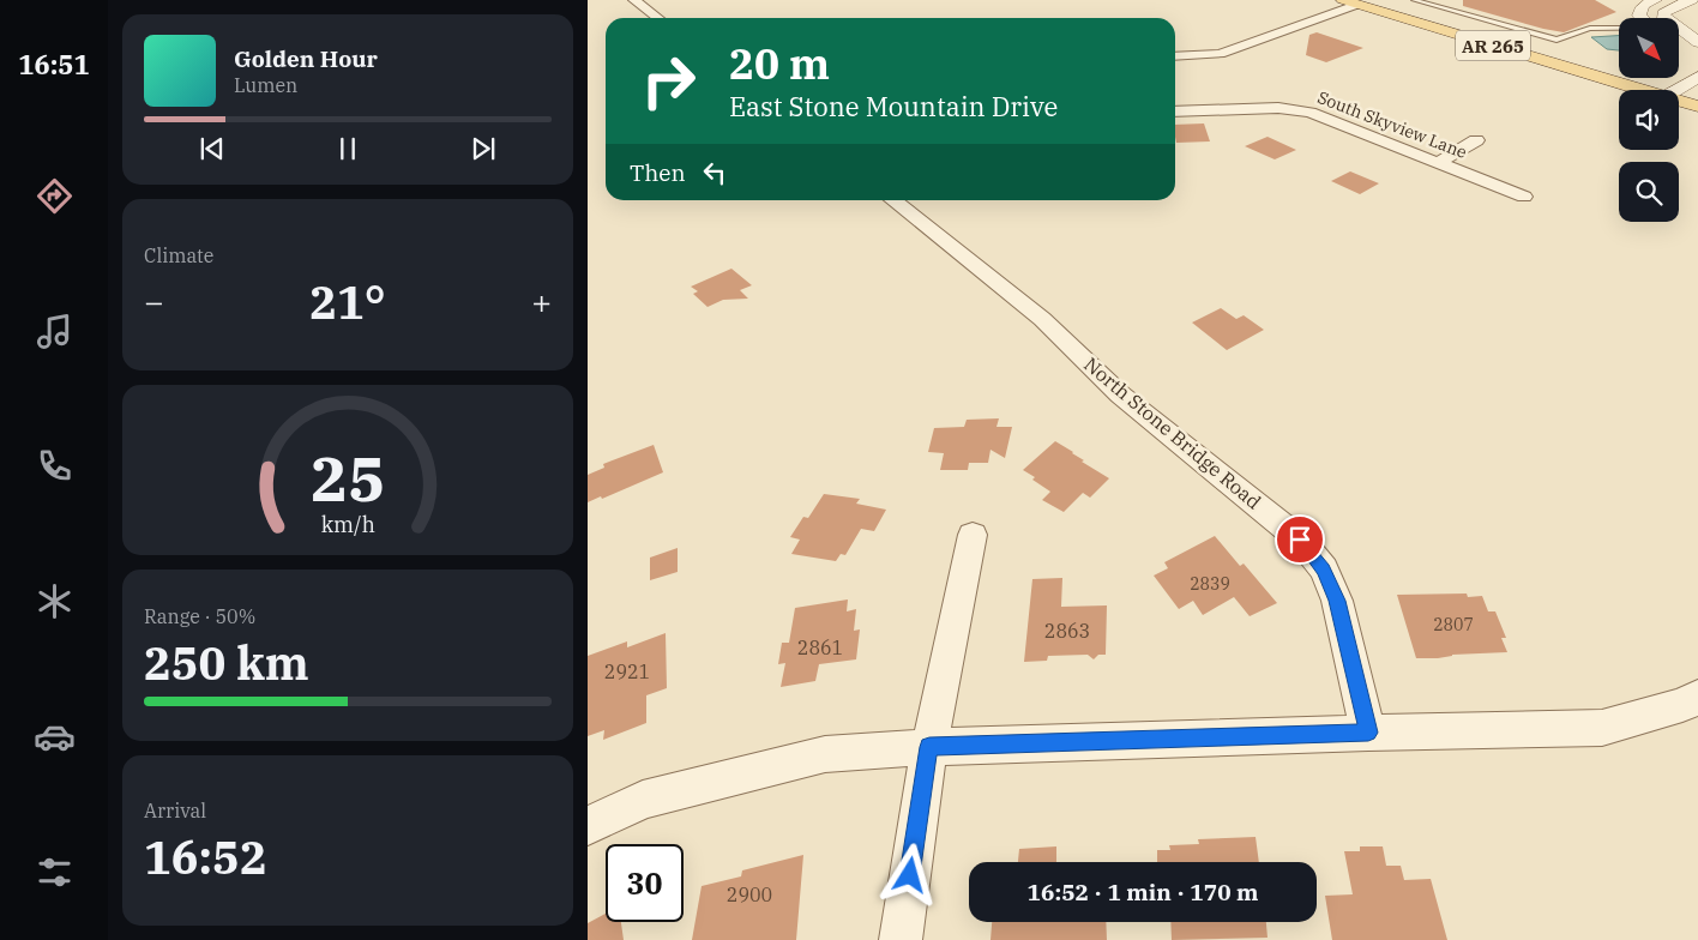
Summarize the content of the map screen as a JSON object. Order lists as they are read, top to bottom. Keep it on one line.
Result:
{"streets":{"main road":["AR 265"],"street":["South Skyview Lane","North Stone Bridge Road"]},"house_numbers":["2839","2807","2863","2861","2921","2900"],"north":"bottom right","page":{"tabs":"16:51","turn":["20 m","East Stone Mountain Drive"],"song":["Golden Hour","Lumen"],"then":"Then","tile":["Climate",["Range · 50%","250 km"],["Arrival","16:52"]],"heat":["−","21°","+"],"limit":"30","trip":"16:52 · 1 min · 170 m","gauge":["25","km/h"]}}
